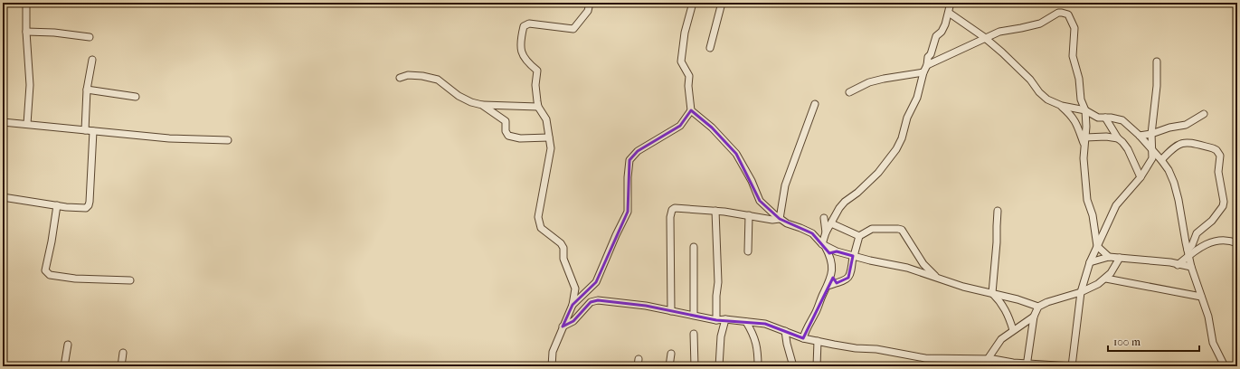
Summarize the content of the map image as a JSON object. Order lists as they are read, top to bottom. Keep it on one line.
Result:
{"scale_bar":"100 m"}
